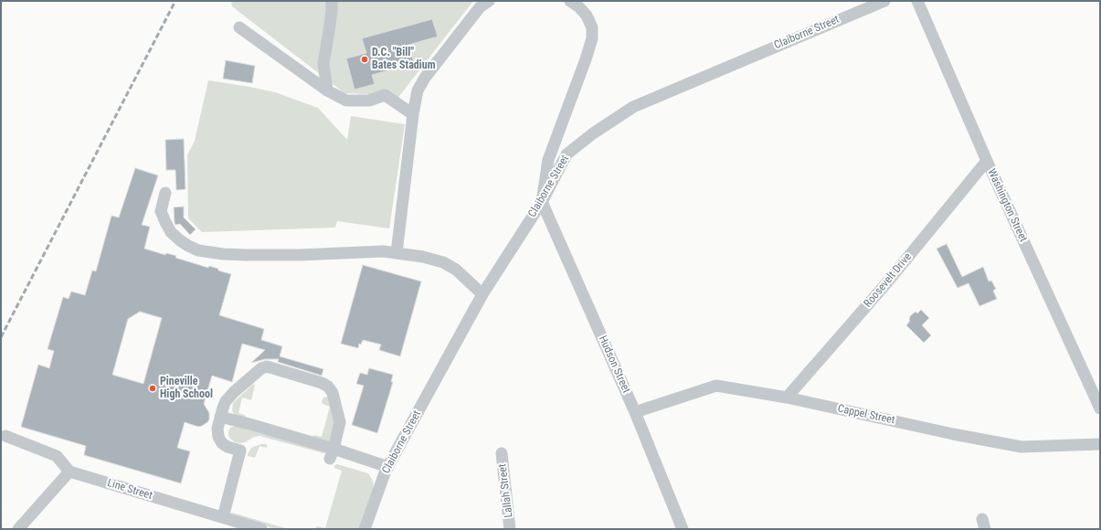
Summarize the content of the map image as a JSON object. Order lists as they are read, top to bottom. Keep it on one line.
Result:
{"streets":{"street":["Claiborne Street","Washington Street","Roosevelt Drive","Hudson Street","Cappel Street","Line Street","Lallah Street"]},"crossings":[["Claiborne Street","Hudson Street"],["Washington Street","Roosevelt Drive"],["Roosevelt Drive","Cappel Street"],["Hudson Street","Cappel Street"]],"places":["D.C. \"Bill\" Bates Stadium","Pineville High School"]}
